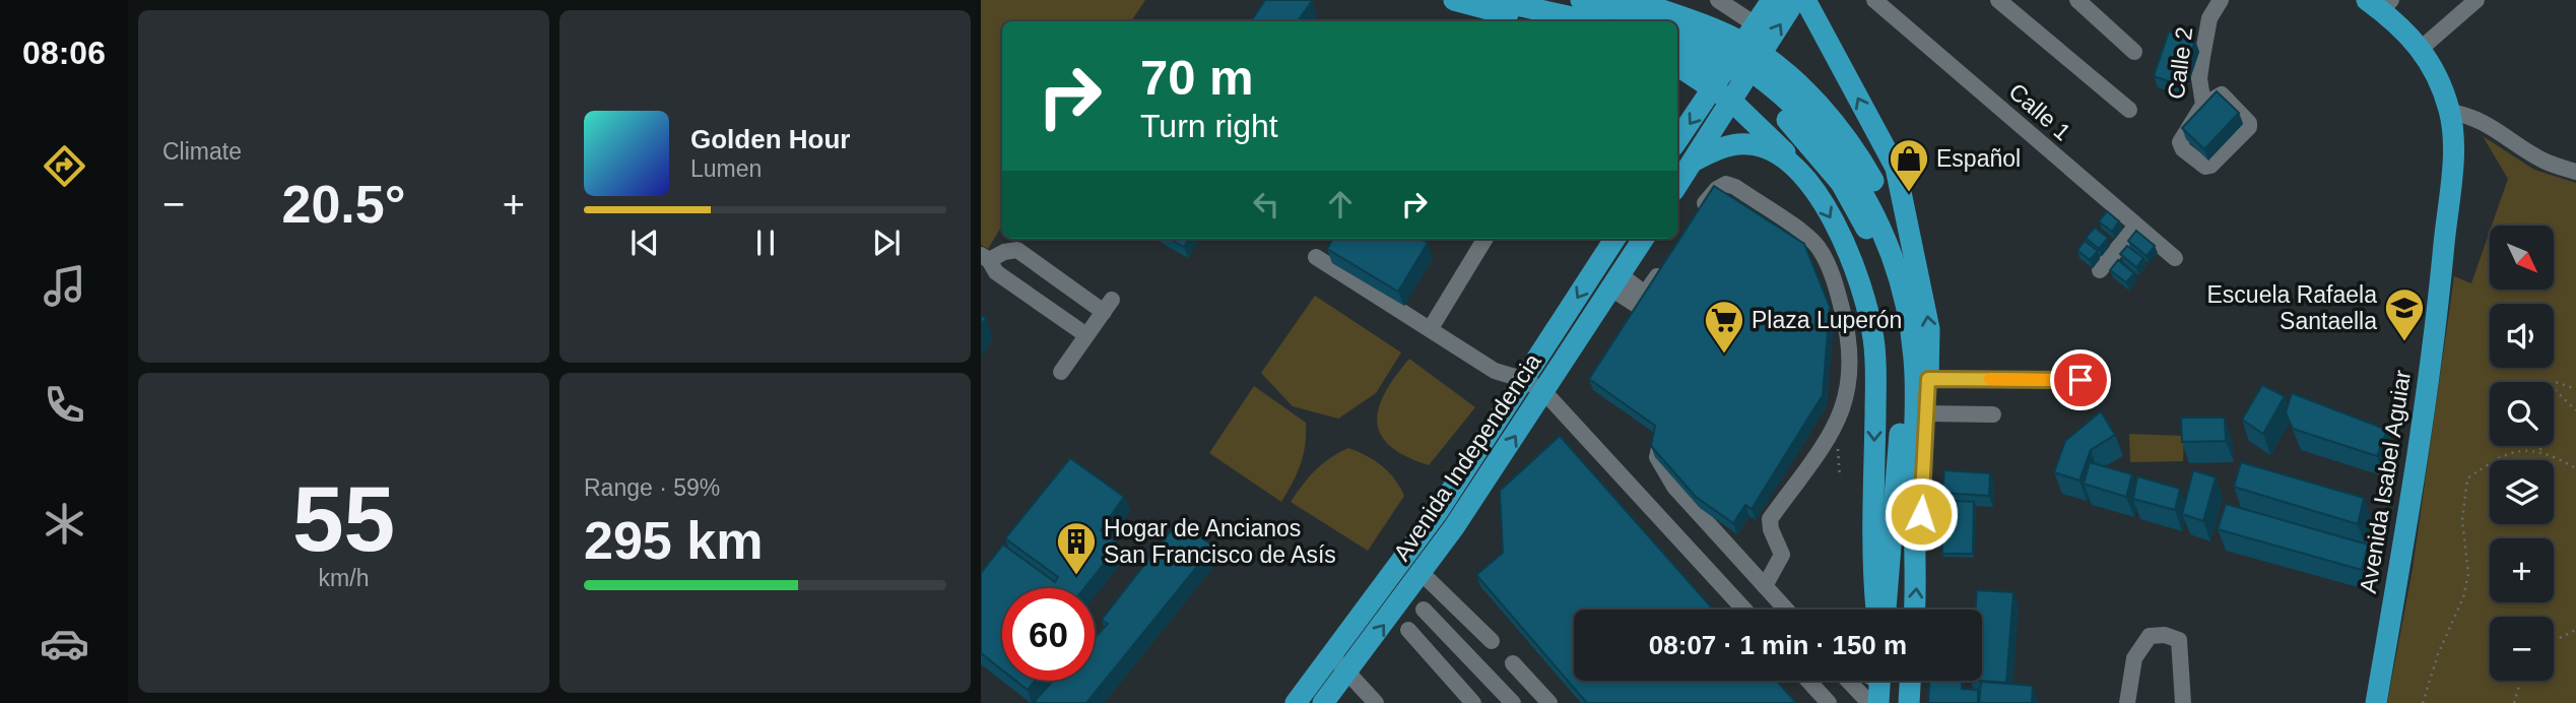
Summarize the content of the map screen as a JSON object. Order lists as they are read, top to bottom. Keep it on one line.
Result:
{"streets":{"main road":["Avenida Independencia","Avenida Isabel Aguiar"],"street":["Calle 2","Calle 1"]},"places":{"shop":["Español"],"school or university":["Escuela Rafaela Santaella"],"supermarket":["Plaza Luperón"],"building":["Hogar de Ancianos San Francisco de Asís"]},"north":"bottom right","page":{"tabs":"08:06","tile":["Climate",["55","km/h"],["Range · 59%","295 km"]],"turn":["70 m","Turn right"],"song":["Golden Hour","Lumen"],"heat":["−","20.5°","+"],"map_buttons":["+","−"],"limit":"60","trip":"08:07 · 1 min · 150 m"}}
